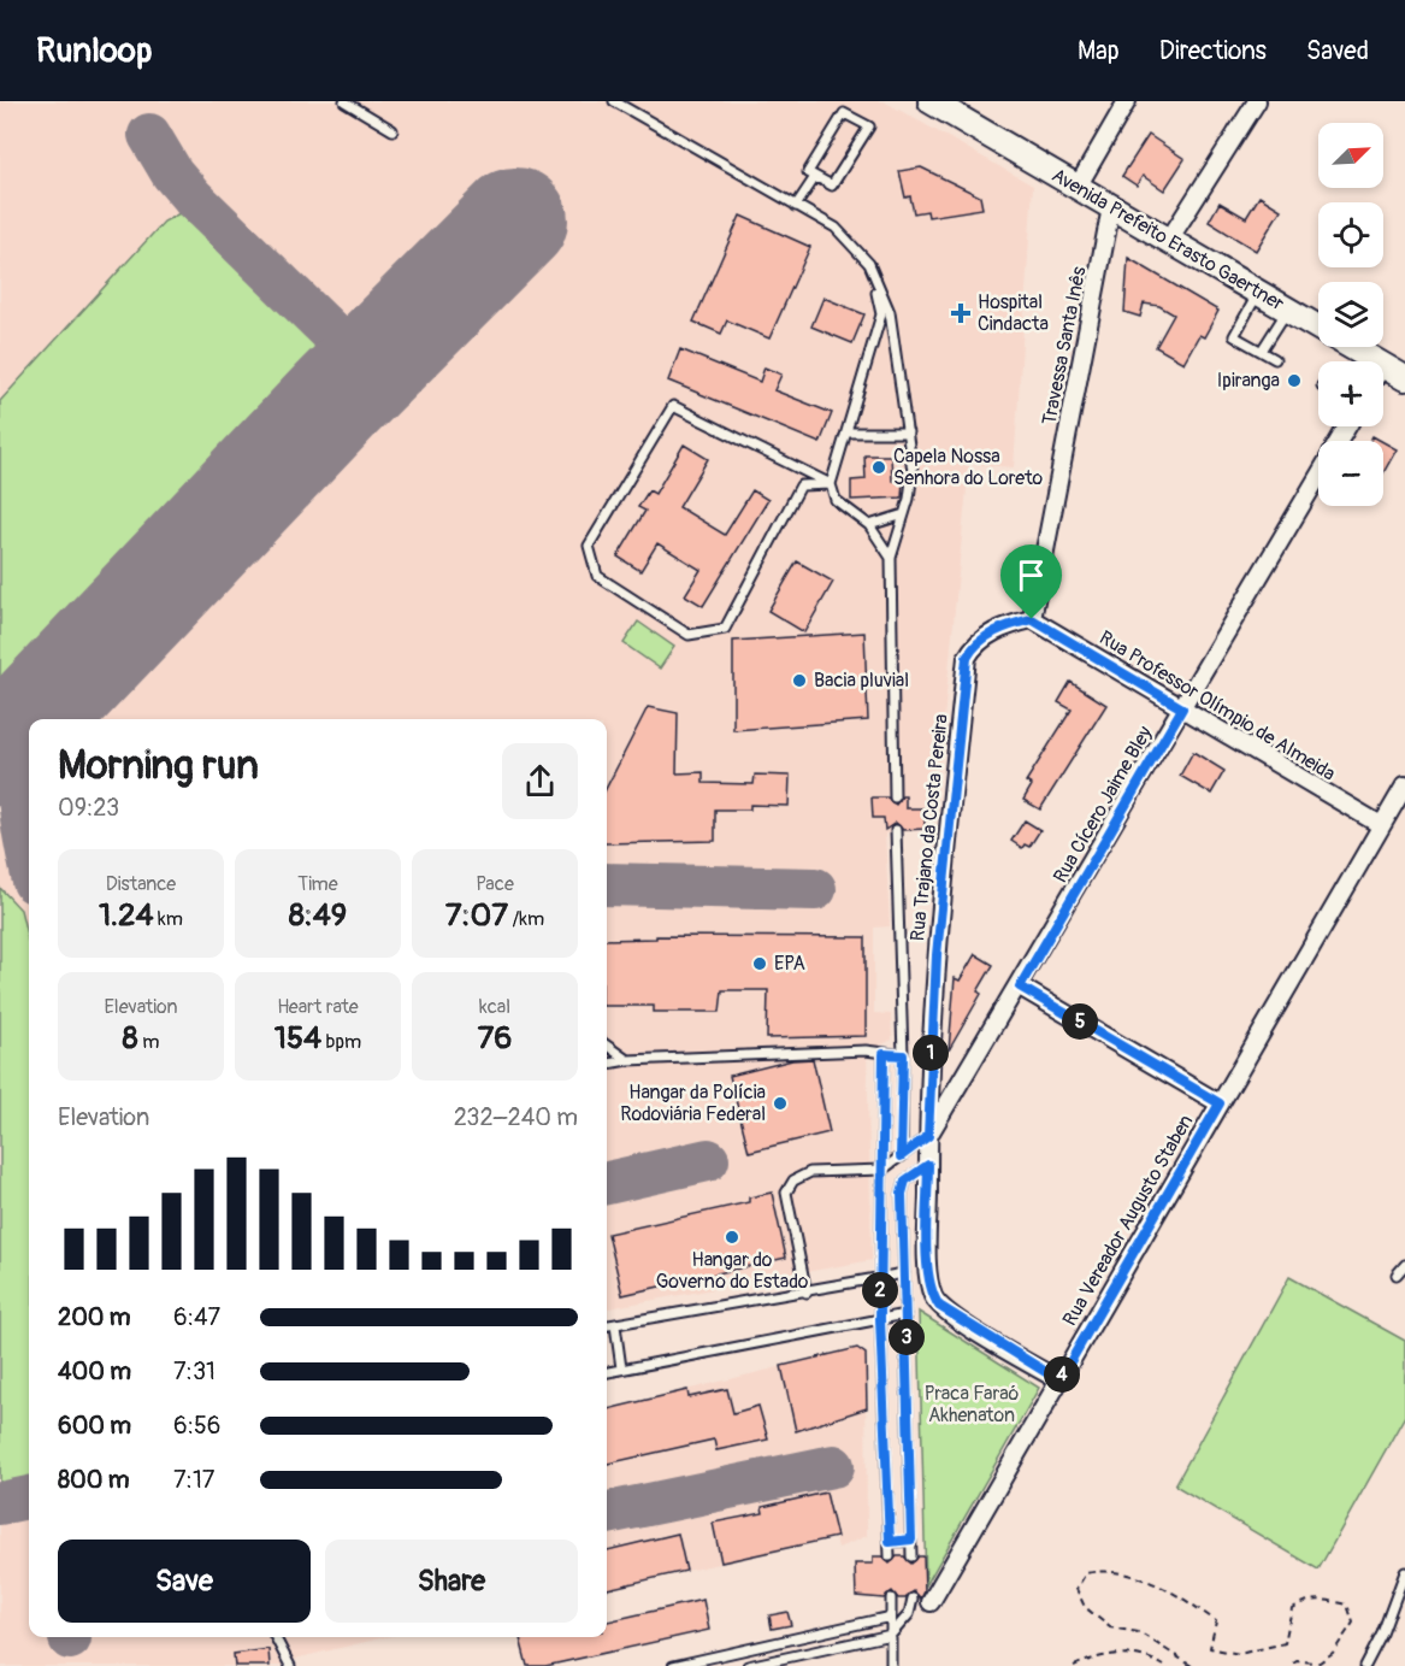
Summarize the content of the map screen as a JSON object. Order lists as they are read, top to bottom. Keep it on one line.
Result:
{"streets":{"main road":["Avenida Prefeito Erasto Gaertner"],"street":["Travessa Santa Inês","Rua Professor Olímpio de Almeida","Rua Cícero Jaime Bley","Rua Trajano da Costa Pereira","Rua Vereador Augusto Staben"]},"crossings":[["Avenida Prefeito Erasto Gaertner","Travessa Santa Inês"],["Travessa Santa Inês","Rua Professor Olímpio de Almeida"],["Travessa Santa Inês","Rua Trajano da Costa Pereira"],["Rua Professor Olímpio de Almeida","Rua Cícero Jaime Bley"],["Rua Professor Olímpio de Almeida","Rua Trajano da Costa Pereira"],["Rua Professor Olímpio de Almeida","Rua Vereador Augusto Staben"],["Rua Cícero Jaime Bley","Rua Trajano da Costa Pereira"],["Rua Trajano da Costa Pereira","Rua Vereador Augusto Staben"]],"parks":["Praca Faraó Akhenaton"],"places":{"health":["Hospital Cindacta"],"other":["Ipiranga","Capela Nossa Senhora do Loreto","Bacia pluvial","EPA","Hangar da Polícia Rodoviária Federal","Hangar do Governo do Estado"]},"north":"top right","page":{"header":"Runloop","nav":["Map","Directions","Saved"],"map_buttons":["+","−"],"heading":["Morning run","09:23"],"stats":[["Distance","1.24 km"],["Time","8:49"],["Pace","7:07 /km"],["Elevation","8 m"],["Heart rate","154 bpm"],["kcal","76"]],"pins":["5","1","2","3","4"],"chart":["Elevation","232–240 m"],"list":[{"name":"200 m","note":"6:47"},{"name":"400 m","note":"7:31"},{"name":"600 m","note":"6:56"},{"name":"800 m","note":"7:17"}],"buttons":["Save","Share"]}}
